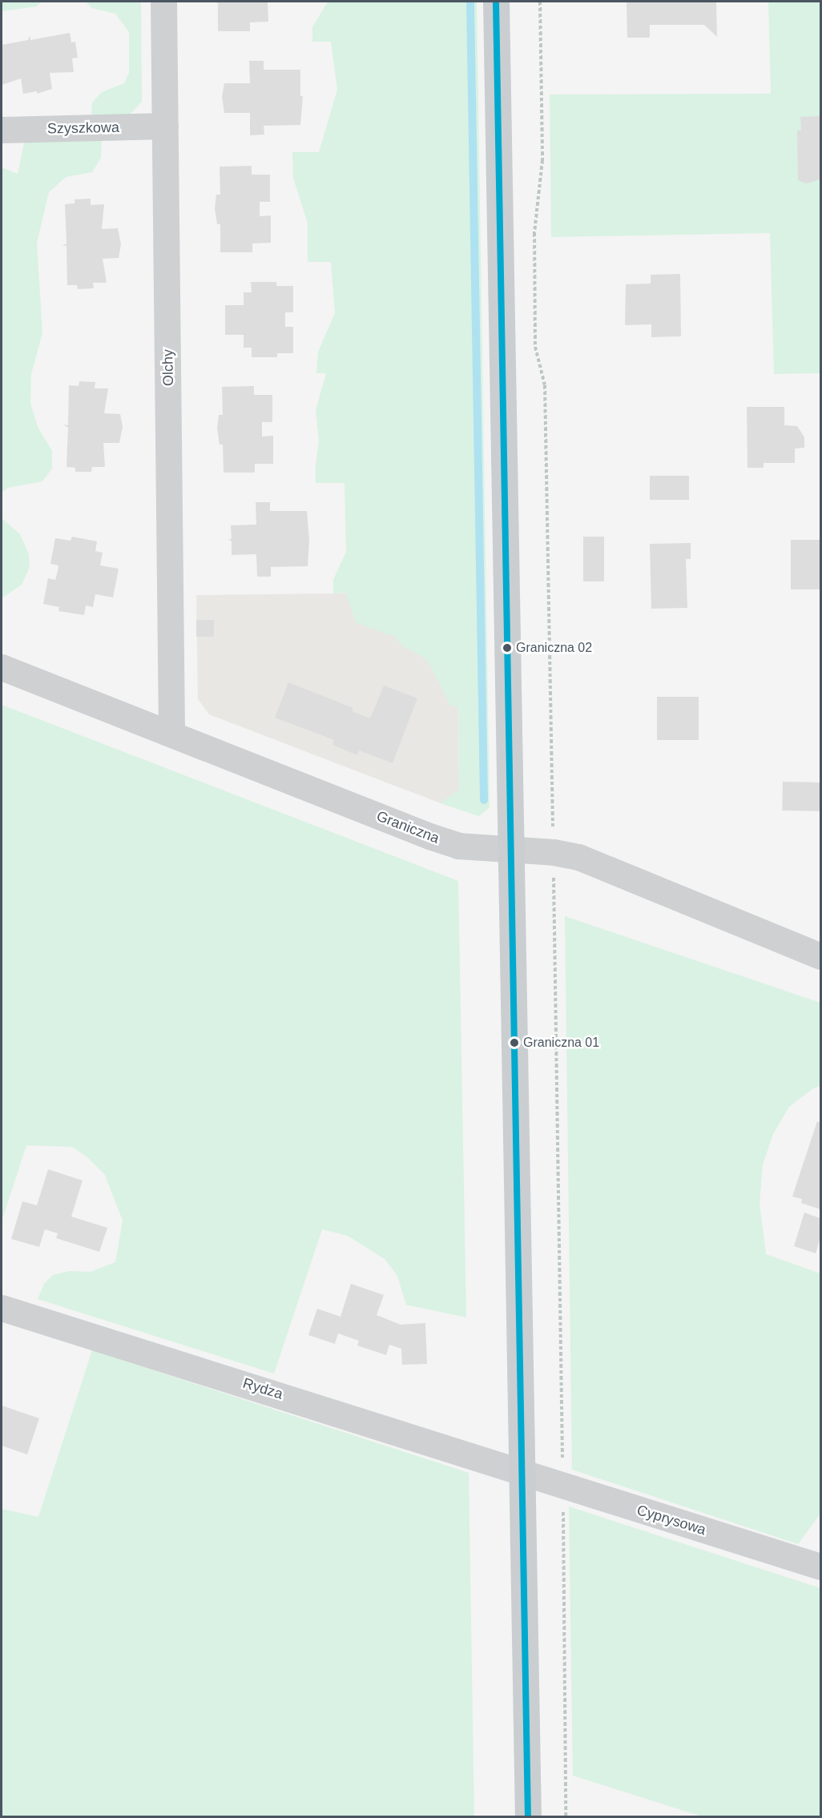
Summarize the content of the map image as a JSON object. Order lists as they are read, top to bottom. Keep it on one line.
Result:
{"streets":{"street":["Szyszkowa","Olchy","Graniczna","Rydza","Cyprysowa"]},"crossings":[["Szyszkowa","Olchy"],["Olchy","Graniczna"],["Rydza","Cyprysowa"]],"places":["Graniczna 02","Graniczna 01"]}
